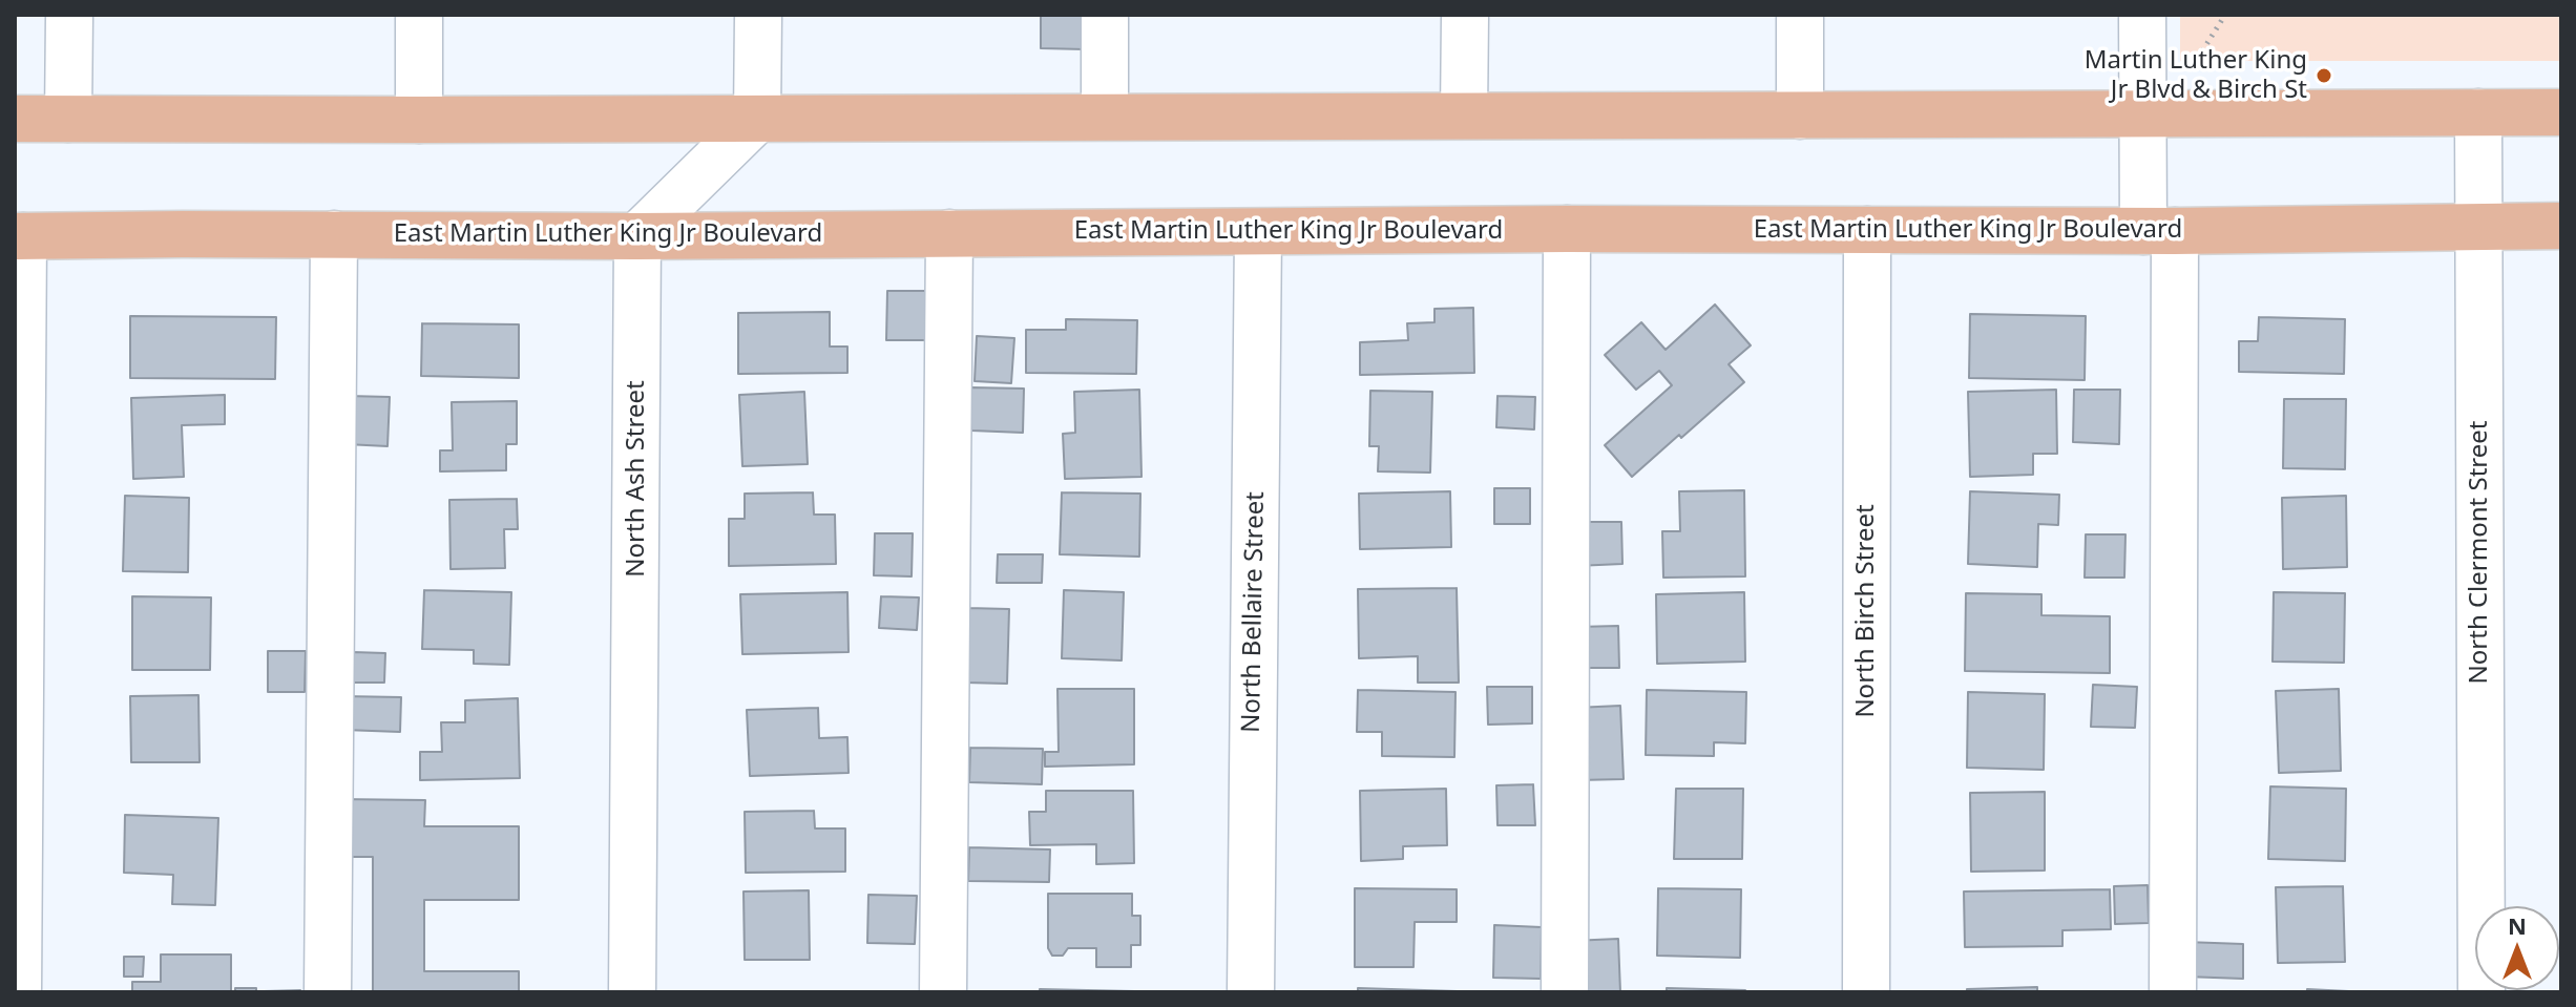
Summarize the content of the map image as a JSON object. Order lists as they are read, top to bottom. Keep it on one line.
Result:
{"streets":{"main road":["East Martin Luther King Jr Boulevard"],"street":["North Ash Street","North Clermont Street","North Birch Street","North Bellaire Street"]},"crossings":[["East Martin Luther King Jr Boulevard","North Ash Street"],["East Martin Luther King Jr Boulevard","North Clermont Street"],["East Martin Luther King Jr Boulevard","North Birch Street"],["East Martin Luther King Jr Boulevard","North Bellaire Street"]],"places":["Martin Luther King Jr Blvd & Birch St"],"north":"top"}
